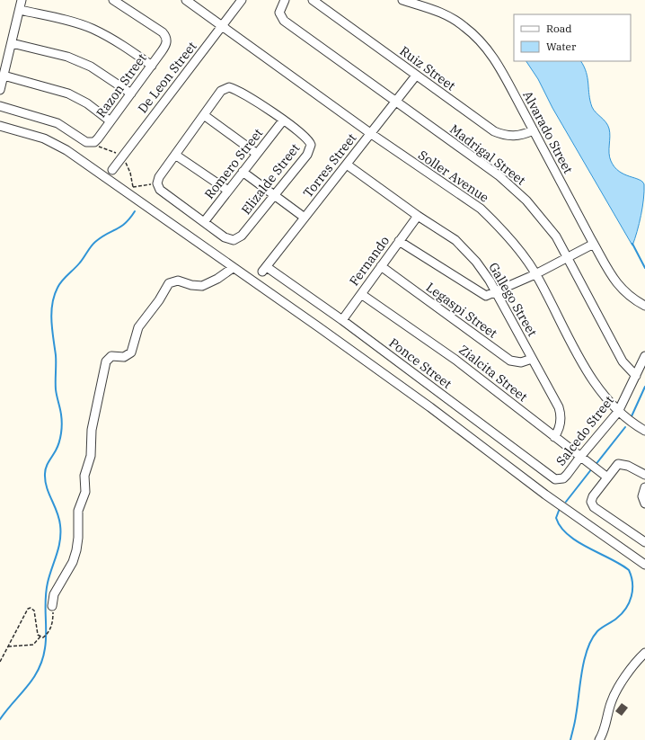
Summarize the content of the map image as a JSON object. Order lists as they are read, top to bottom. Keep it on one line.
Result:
{"streets":{"street":["Ruiz Street","De Leon Street","Razon Street","Alvarado Street","Madrigal Street","Romero Street","Torres Street","Soller Avenue","Elizalde Street","Fernando","Gallego Street","Legaspi Street","Ponce Street","Zialcita Street","Salcedo Street"]},"crossings":[["Ruiz Street","Alvarado Street"],["Ruiz Street","Torres Street"],["De Leon Street","Soller Avenue"],["Madrigal Street","Torres Street"],["Madrigal Street","Salcedo Street"],["Romero Street","Elizalde Street"],["Torres Street","Soller Avenue"],["Torres Street","Gallego Street"],["Torres Street","Ponce Street"],["Soller Avenue","Salcedo Street"],["Fernando","Gallego Street"],["Fernando","Legaspi Street"],["Fernando","Ponce Street"],["Fernando","Zialcita Street"],["Gallego Street","Legaspi Street"],["Gallego Street","Zialcita Street"],["Ponce Street","Salcedo Street"],["Zialcita Street","Salcedo Street"]],"legend":["Road","Water"]}
